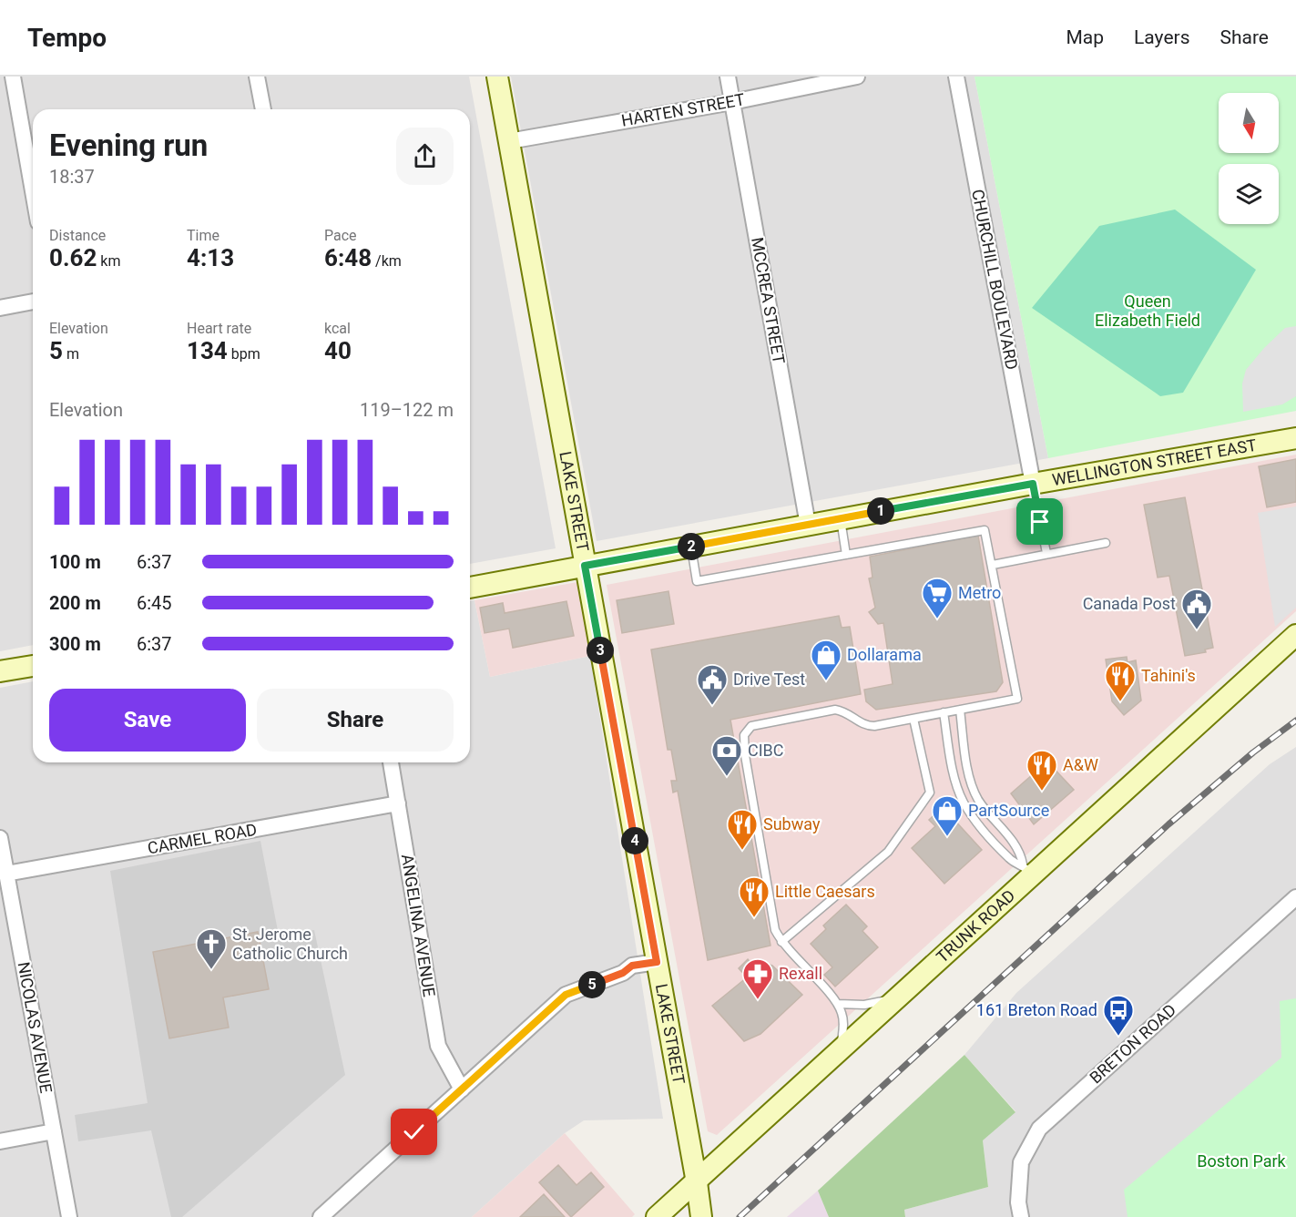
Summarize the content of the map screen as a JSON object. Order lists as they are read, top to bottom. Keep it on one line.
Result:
{"streets":{"main road":["WELLINGTON STREET EAST","LAKE STREET","TRUNK ROAD"],"street":["HARTEN STREET","CHURCHILL BOULEVARD","MCCREA STREET","CARMEL ROAD","ANGELINA AVENUE","NICOLAS AVENUE","BRETON ROAD"]},"crossings":[["HARTEN STREET","MCCREA STREET"],["HARTEN STREET","LAKE STREET"],["CHURCHILL BOULEVARD","WELLINGTON STREET EAST"],["MCCREA STREET","WELLINGTON STREET EAST"],["WELLINGTON STREET EAST","LAKE STREET"],["LAKE STREET","TRUNK ROAD"],["CARMEL ROAD","ANGELINA AVENUE"],["CARMEL ROAD","NICOLAS AVENUE"]],"parks":["Queen Elizabeth Field","Boston Park"],"places":{"supermarket":["Metro"],"public building":["Canada Post","Drive Test"],"shop":["Dollarama","PartSource"],"restaurant":["Tahini's","A&W","Subway","Little Caesars"],"bank":["CIBC"],"church":["St. Jerome Catholic Church"],"pharmacy":["Rexall"],"bus stop":["161 Breton Road"]},"north":"bottom","page":{"header":"Tempo","nav":["Map","Layers","Share"],"heading":["Evening run","18:37"],"stats":[["Distance","0.62 km"],["Time","4:13"],["Pace","6:48 /km"],["Elevation","5 m"],["Heart rate","134 bpm"],["kcal","40"]],"chart":["Elevation","119–122 m"],"pins":["1","2","3","4","5"],"list":[{"name":"100 m","note":"6:37"},{"name":"200 m","note":"6:45"},{"name":"300 m","note":"6:37"}],"buttons":["Save","Share"]}}
